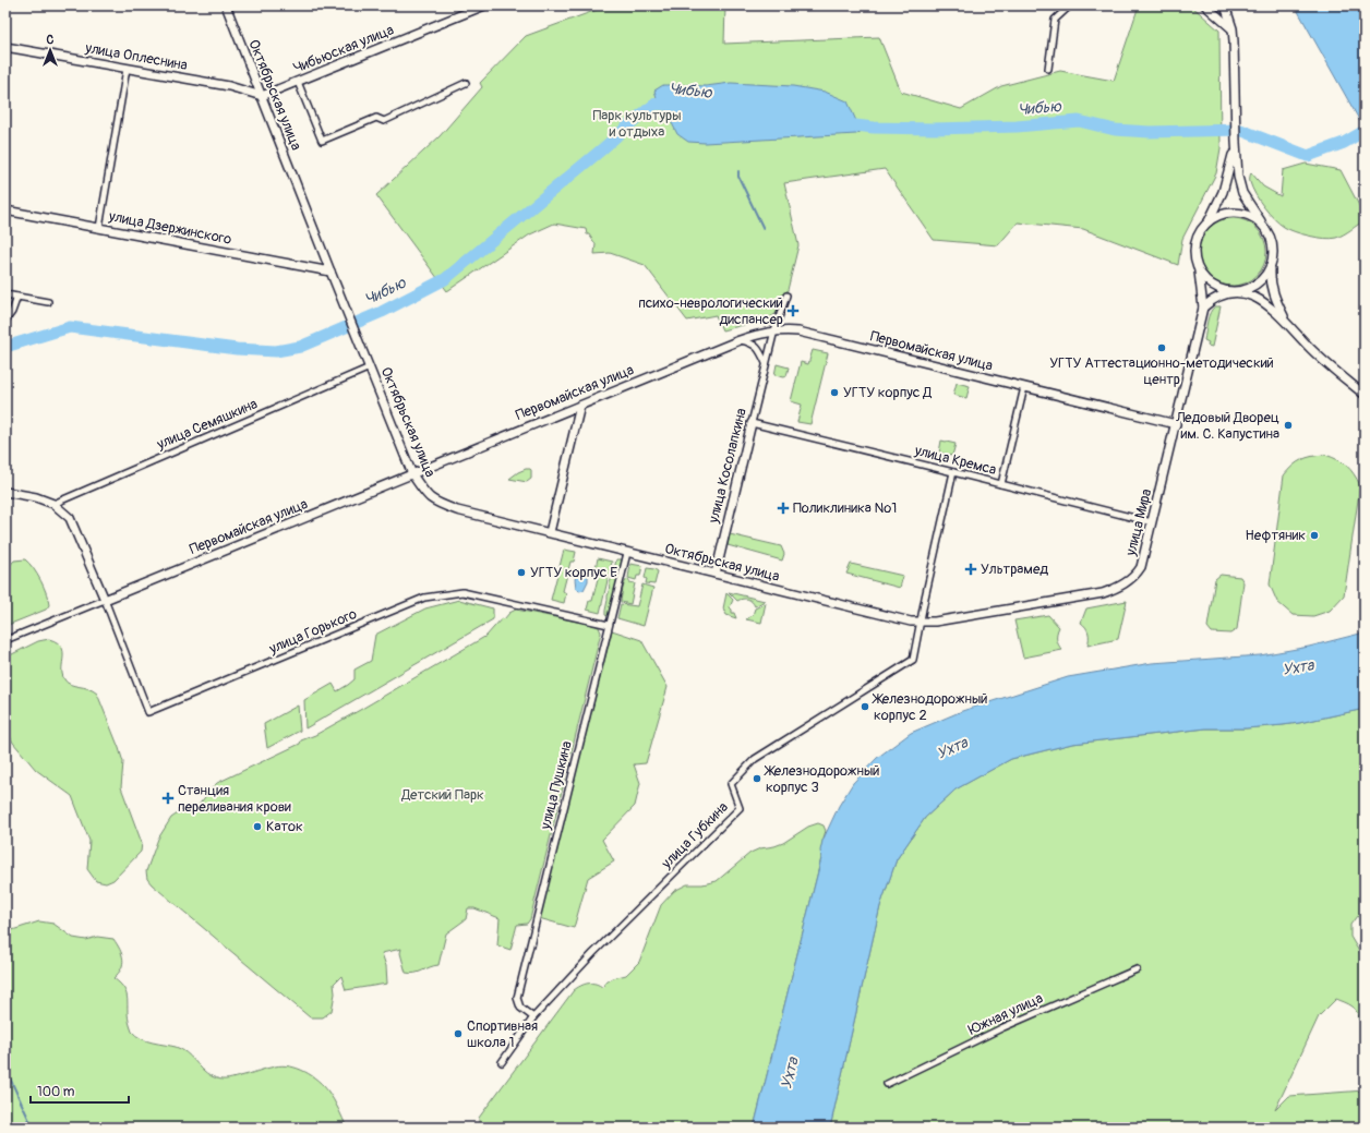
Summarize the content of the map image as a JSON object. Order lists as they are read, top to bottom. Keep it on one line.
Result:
{"streets":{"main road":["Чибьюская улица","улица Оплеснина","Октябрьская улица","улица Дзержинского","Первомайская улица","улица Косолапкина","улица Мира"],"street":["улица Семяшкина","улица Кремса","улица Горького","улица Пушкина","улица Губкина","Южная улица"]},"crossings":[["Чибьюская улица","улица Оплеснина"],["Чибьюская улица","Октябрьская улица"],["улица Оплеснина","Октябрьская улица"],["Октябрьская улица","улица Дзержинского"],["Октябрьская улица","Первомайская улица"],["Октябрьская улица","улица Семяшкина"],["Октябрьская улица","улица Косолапкина"],["Октябрьская улица","улица Мира"],["Октябрьская улица","улица Пушкина"],["Октябрьская улица","улица Губкина"],["Первомайская улица","улица Косолапкина"],["Первомайская улица","улица Мира"],["Первомайская улица","улица Горького"],["улица Кремса","улица Косолапкина"],["улица Кремса","улица Мира"],["улица Мира","улица Губкина"],["улица Горького","улица Пушкина"],["улица Пушкина","улица Губкина"]],"water":["Чибью","Ухта"],"parks":["Парк культуры и отдыха","Детский Парк"],"places":{"health":["психо-неврологический диспансер","Поликлиника №1","Ультрамед","Станция переливания крови"],"other":["УГТУ Аттестационно-методический центр","УГТУ корпус Д","Ледовый Дворец им. С. Капустина","Нефтяник","УГТУ корпус Е","Железнодорожный корпус 2","Железнодорожный корпус 3","Каток","Спортивная школа 1"]},"scale_bar":"100 m","north":"top"}
